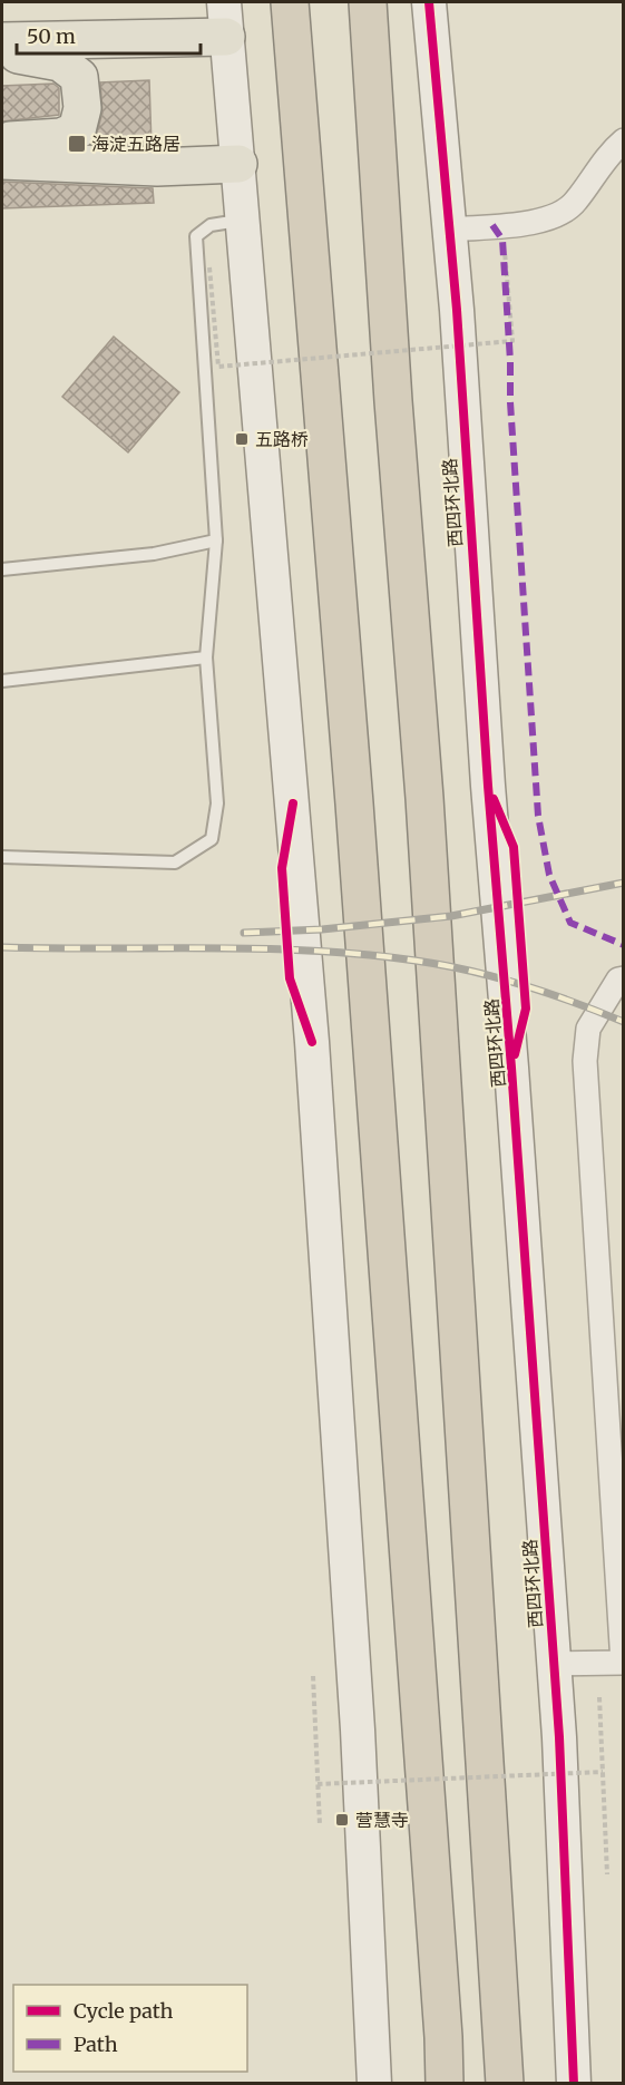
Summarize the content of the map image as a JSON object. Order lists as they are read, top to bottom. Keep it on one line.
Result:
{"streets":{"street":["西四环北路"]},"places":{"transit":["海淀五路居","五路桥","营慧寺"]},"legend":["Cycle path","Path"],"scale_bar":"50 m"}
